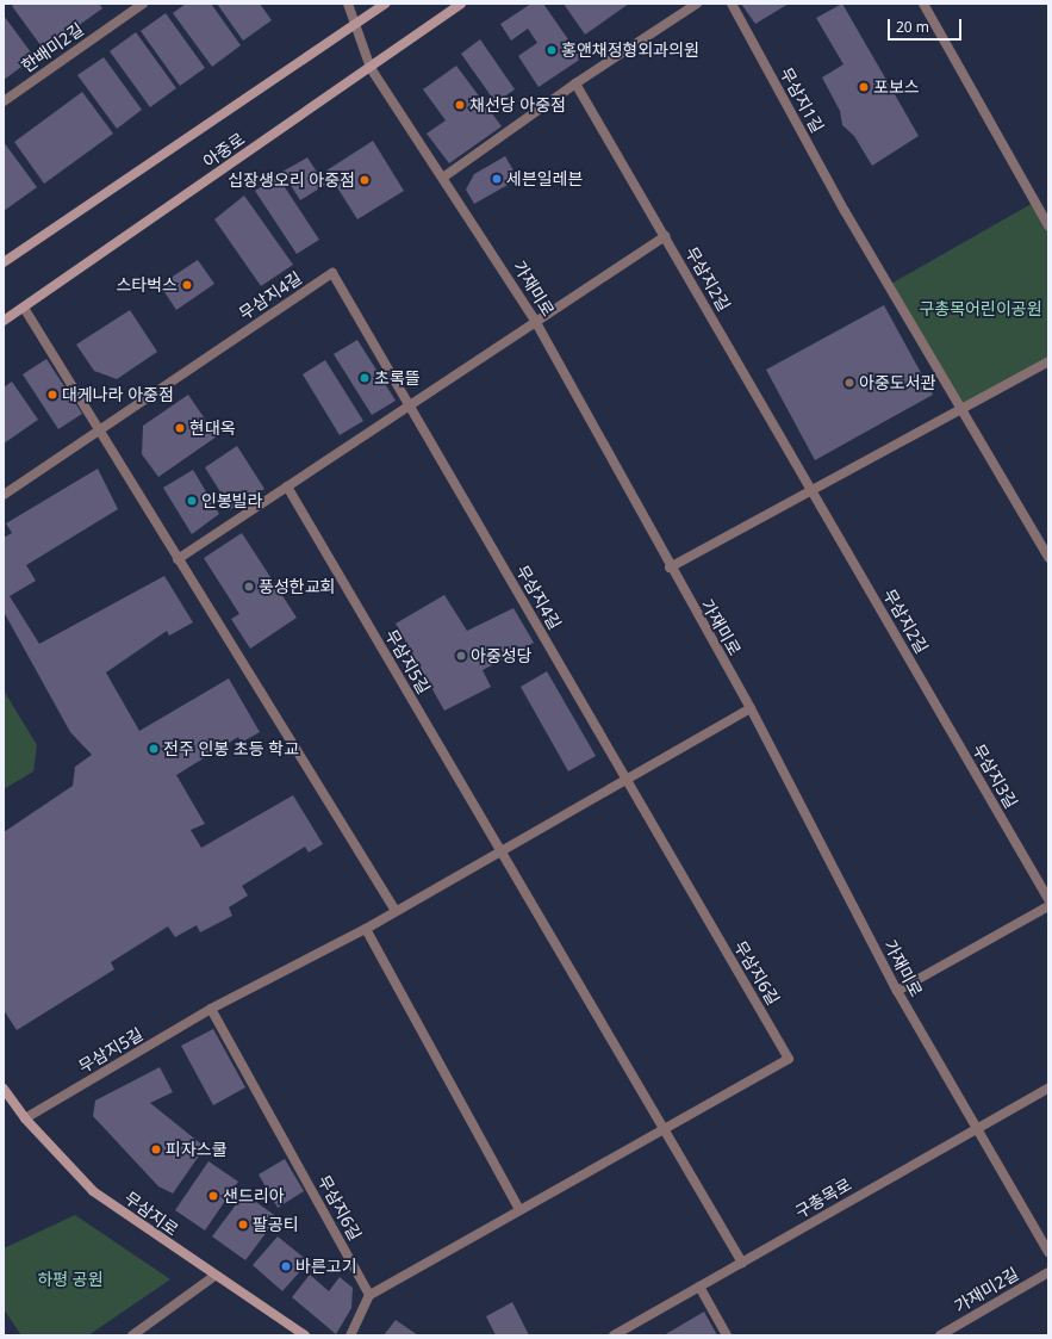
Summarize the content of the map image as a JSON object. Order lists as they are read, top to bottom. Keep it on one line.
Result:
{"streets":{"street":["한배미2길","무삼지1길","아중로","무삼지2길","가재미로","무삼지4길","무삼지5길","무삼지3길","무삼지6길","구총목로","무삼지로","가재미2길"]},"crossings":[["아중로","가재미로"],["무삼지2길","무삼지3길"],["가재미로","무삼지5길"],["가재미로","구총목로"],["무삼지4길","무삼지5길"],["무삼지4길","무삼지6길"],["무삼지5길","무삼지6길"],["무삼지5길","무삼지로"]],"parks":["구총목어린이공원","하평 공원"],"places":["홍앤채정형외과의원","포보스","채선당 아중점","세븐일레븐","십장생오리 아중점","스타벅스","초록뜰","아중도서관","대게나라 아중점","현대옥","인봉빌라","풍성한교회","아중성당","전주 인봉 초등 학교","피자스쿨","샌드리아","팔공티","바른고기"],"scale_bar":"20 m"}
